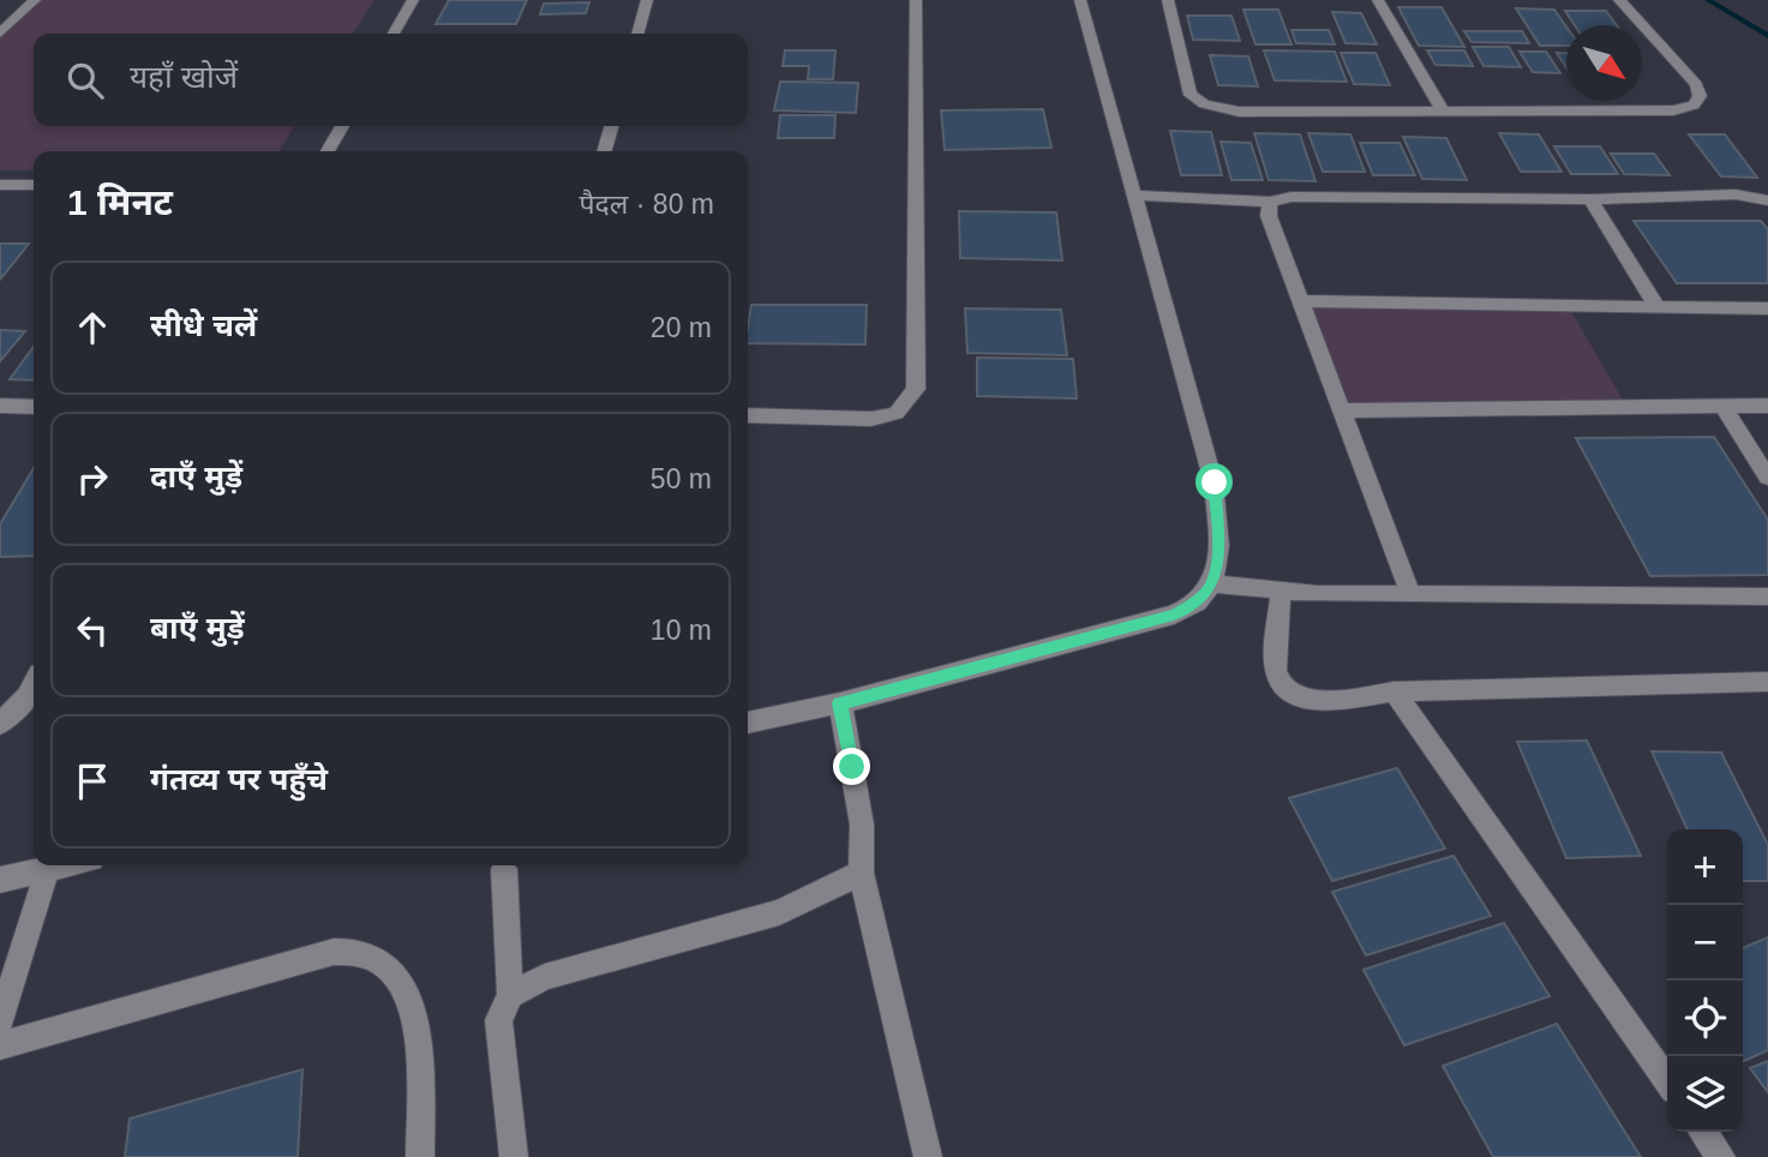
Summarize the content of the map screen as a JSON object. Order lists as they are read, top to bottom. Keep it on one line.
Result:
{"north":"bottom right","page":{"search":"यहाँ खोजें","heading":["1 मिनट","पैदल · 80 m"],"list":[["सीधे चलें","20 m"],["दाएँ मुड़ें","50 m"],["बाएँ मुड़ें","10 m"],"गंतव्य पर पहुँचे"],"map_buttons":["+","−"]}}
